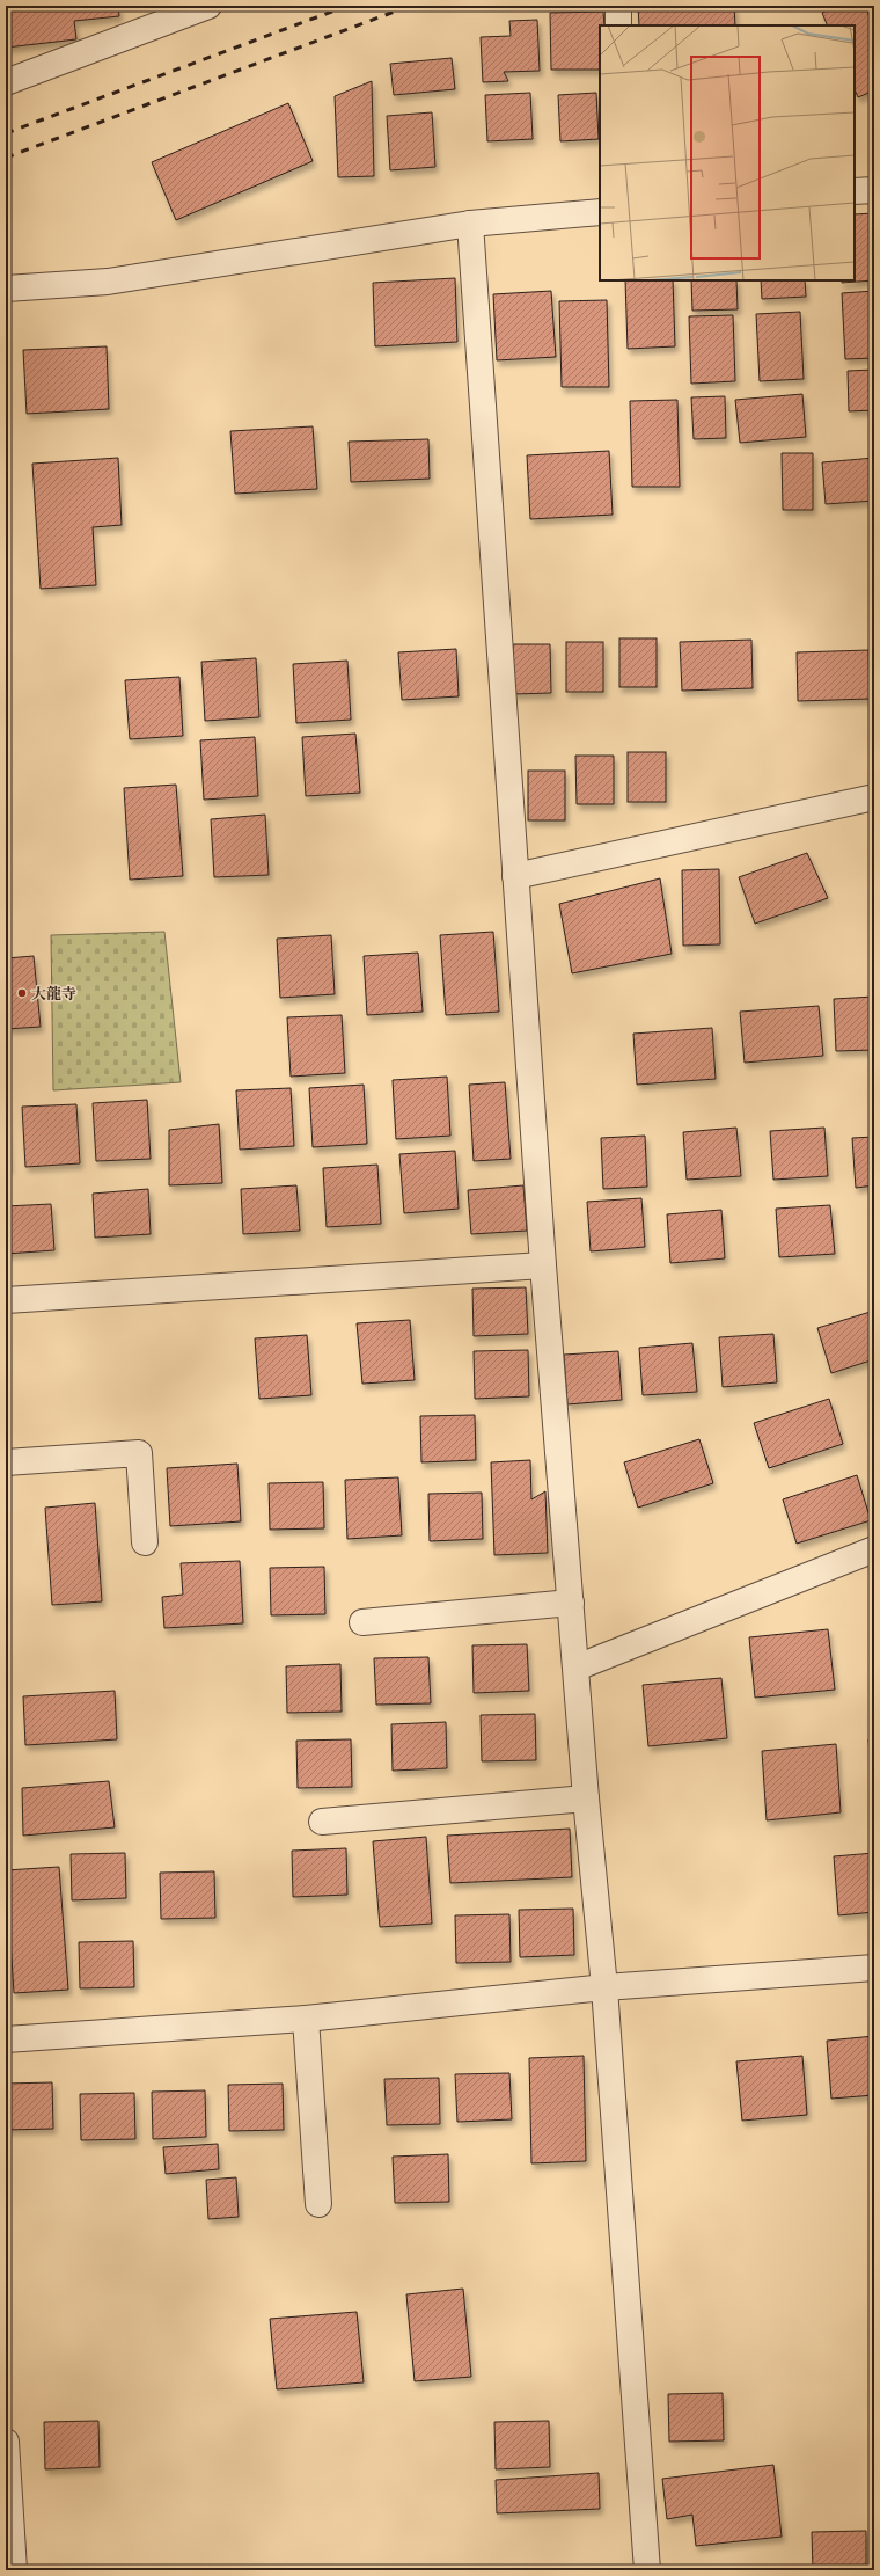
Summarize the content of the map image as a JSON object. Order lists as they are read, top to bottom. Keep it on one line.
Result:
{"places":["大龍寺"]}
